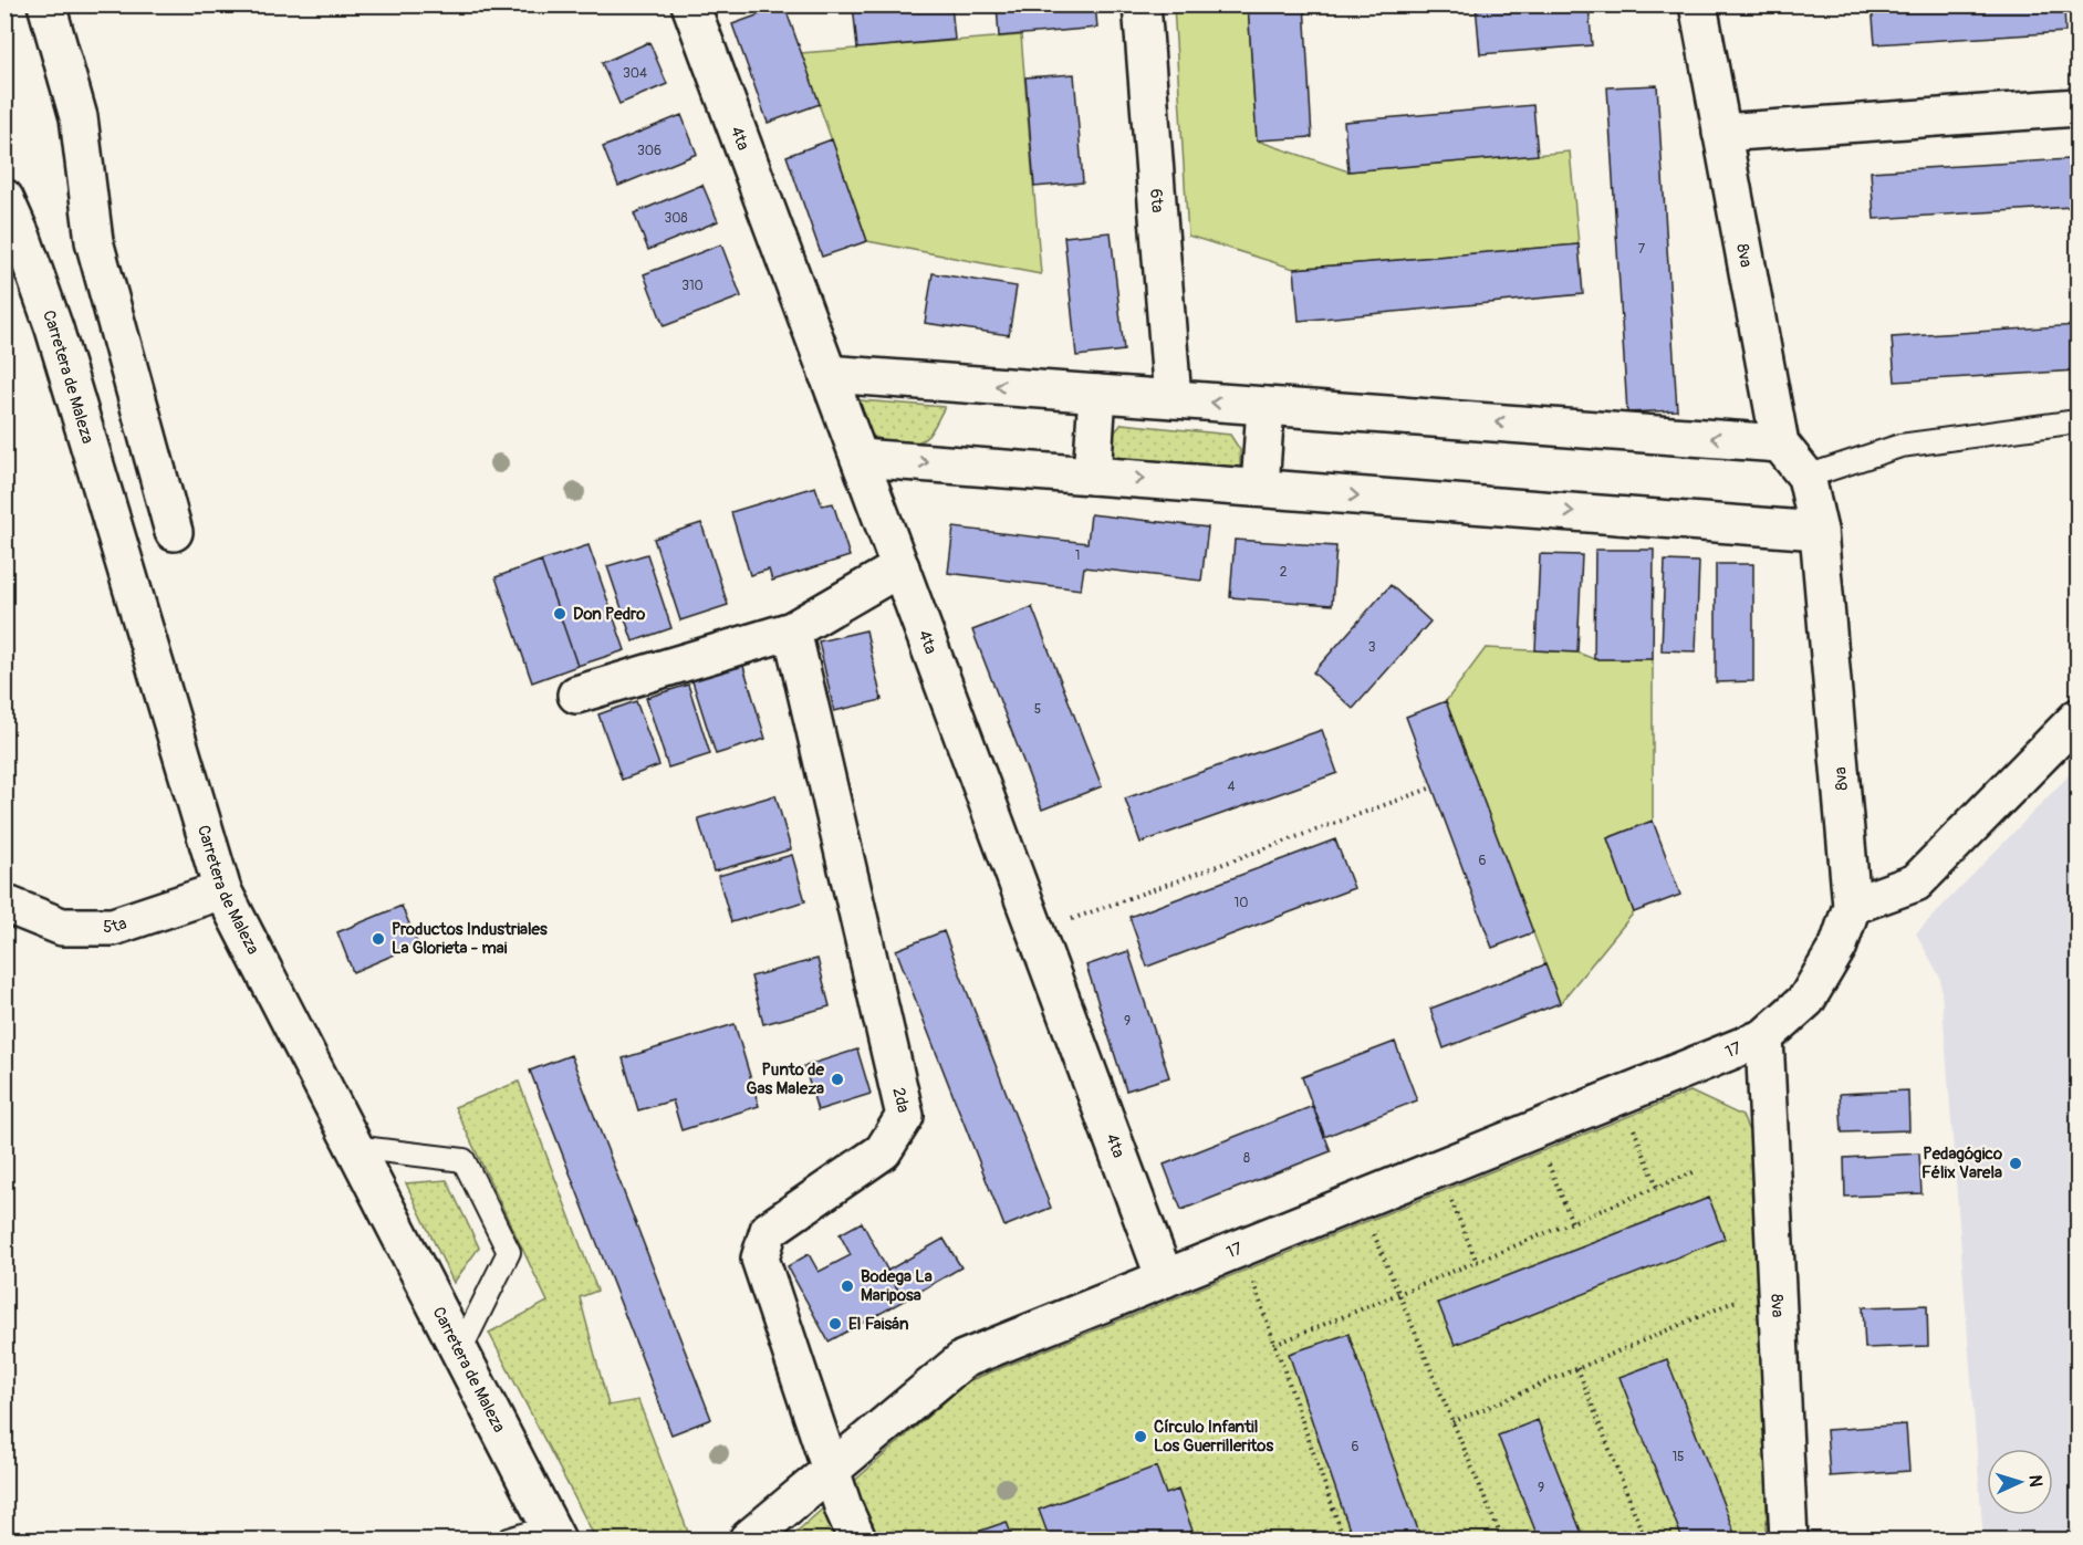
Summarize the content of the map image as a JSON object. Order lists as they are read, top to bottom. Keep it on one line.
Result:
{"streets":{"street":["4ta","6ta","8va","Carretera de Maleza","5ta","17","2da"]},"crossings":[["4ta","17"],["8va","17"],["Carretera de Maleza","5ta"],["17","2da"]],"places":["Don Pedro","Productos Industriales La Glorieta - mai","Punto de Gas Maleza","Pedagógico Félix Varela","Bodega La Mariposa","El Faisán","Círculo Infantil Los Guerrilleritos"],"house_numbers":["304","306","308","7","310","1","2","3","5","4","6","10","9","8","6","15","9"],"north":"right"}
